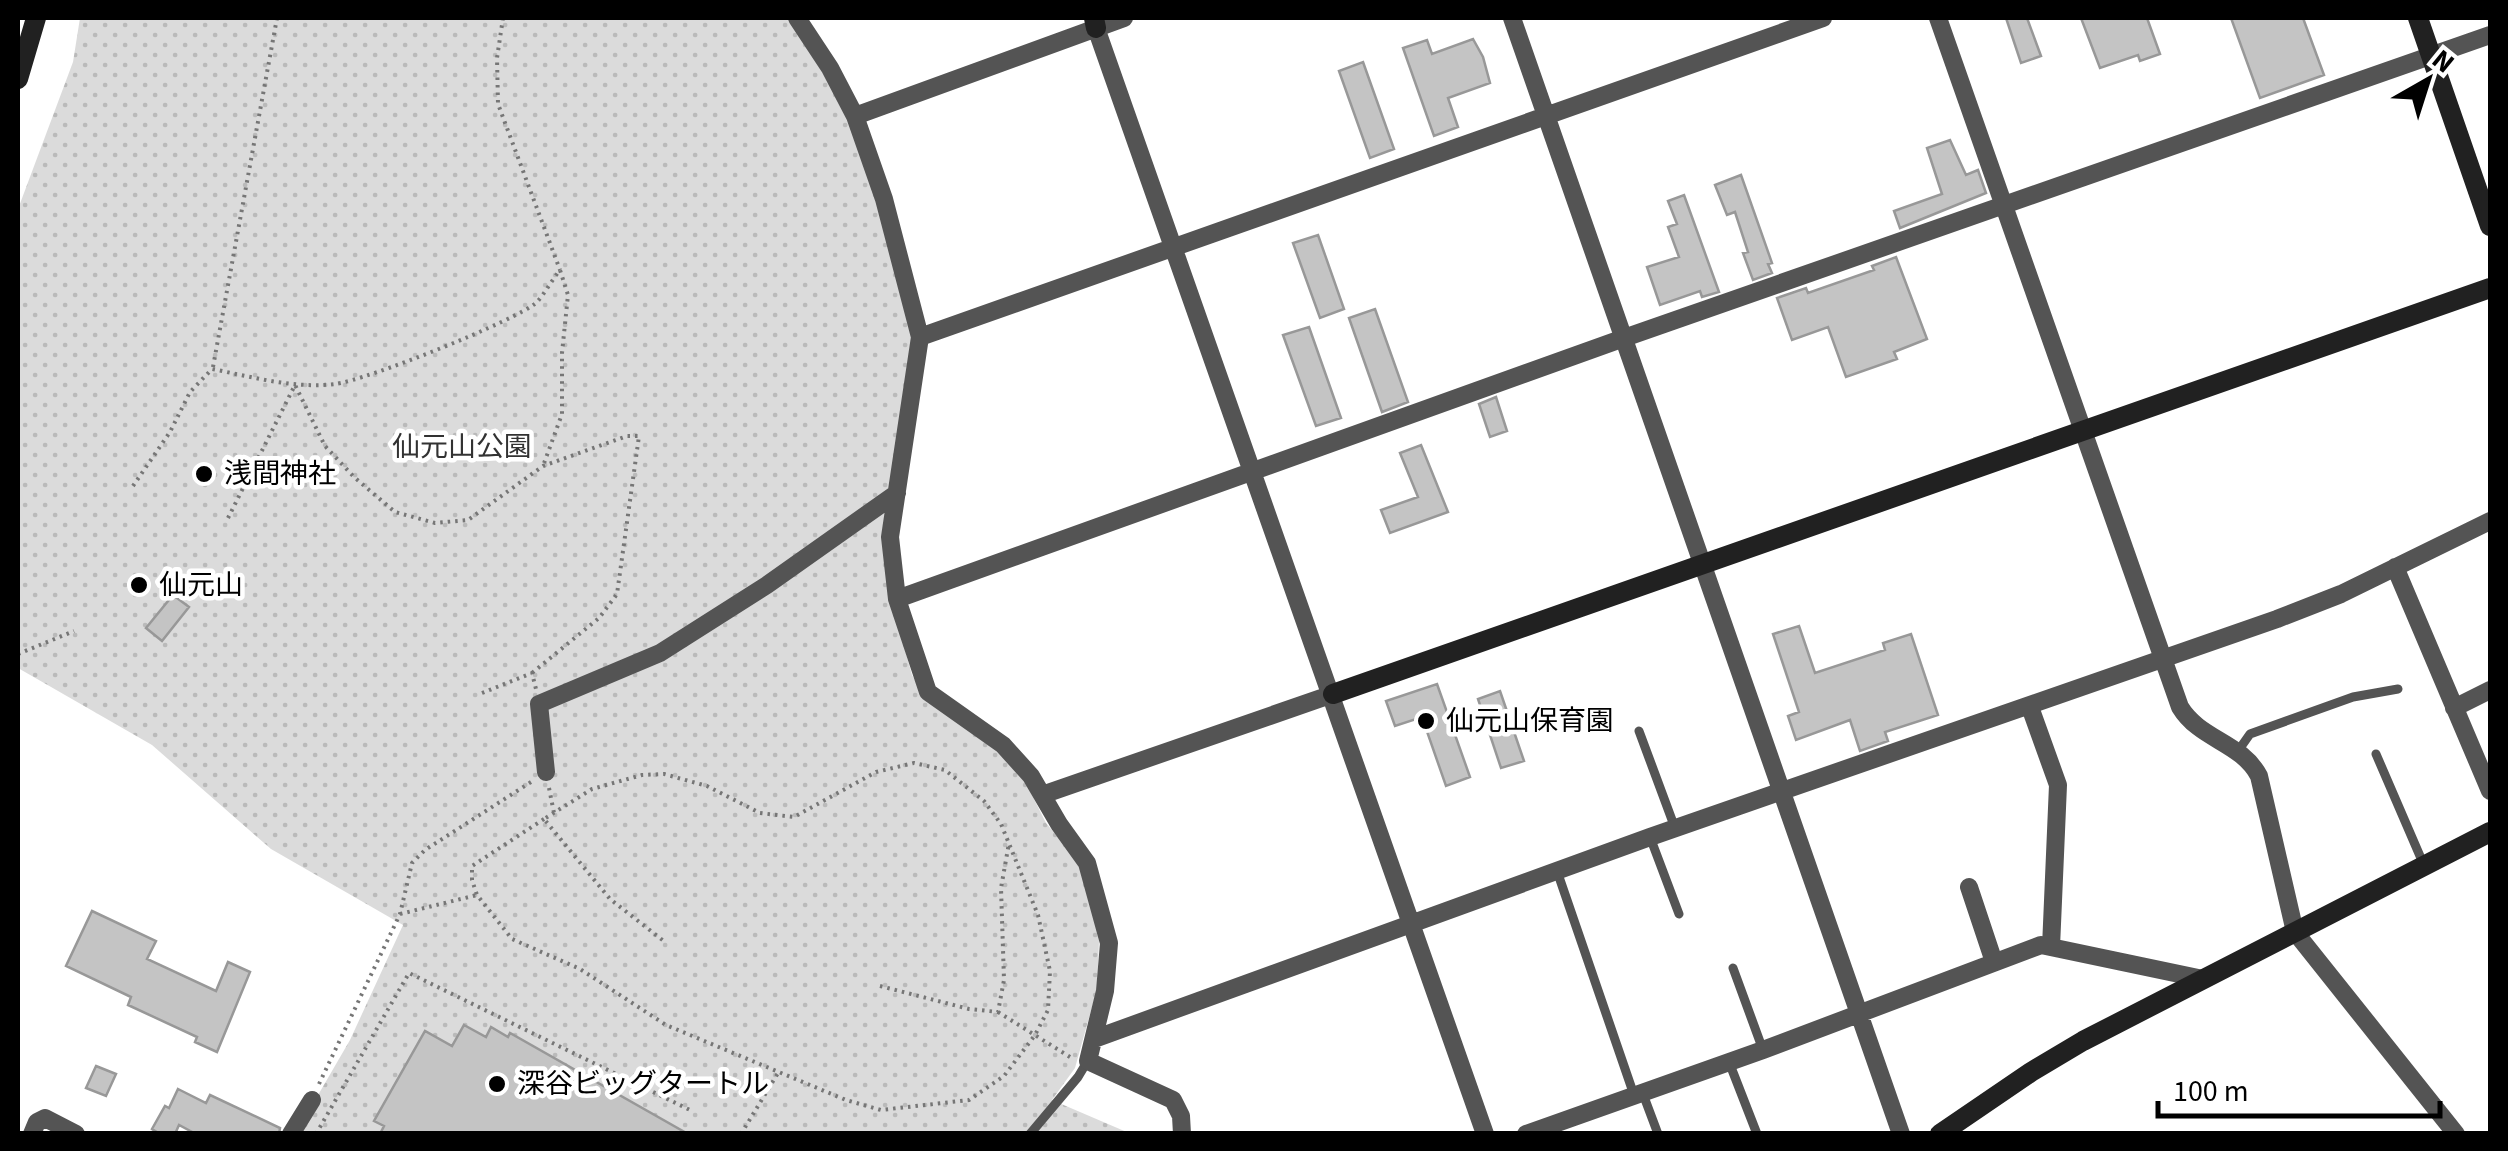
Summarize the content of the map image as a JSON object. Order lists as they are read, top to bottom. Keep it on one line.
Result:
{"parks":["仙元山公園"],"places":["浅間神社","仙元山","仙元山保育園","深谷ビッグタートル"],"scale_bar":"100 m","north":"top right"}
